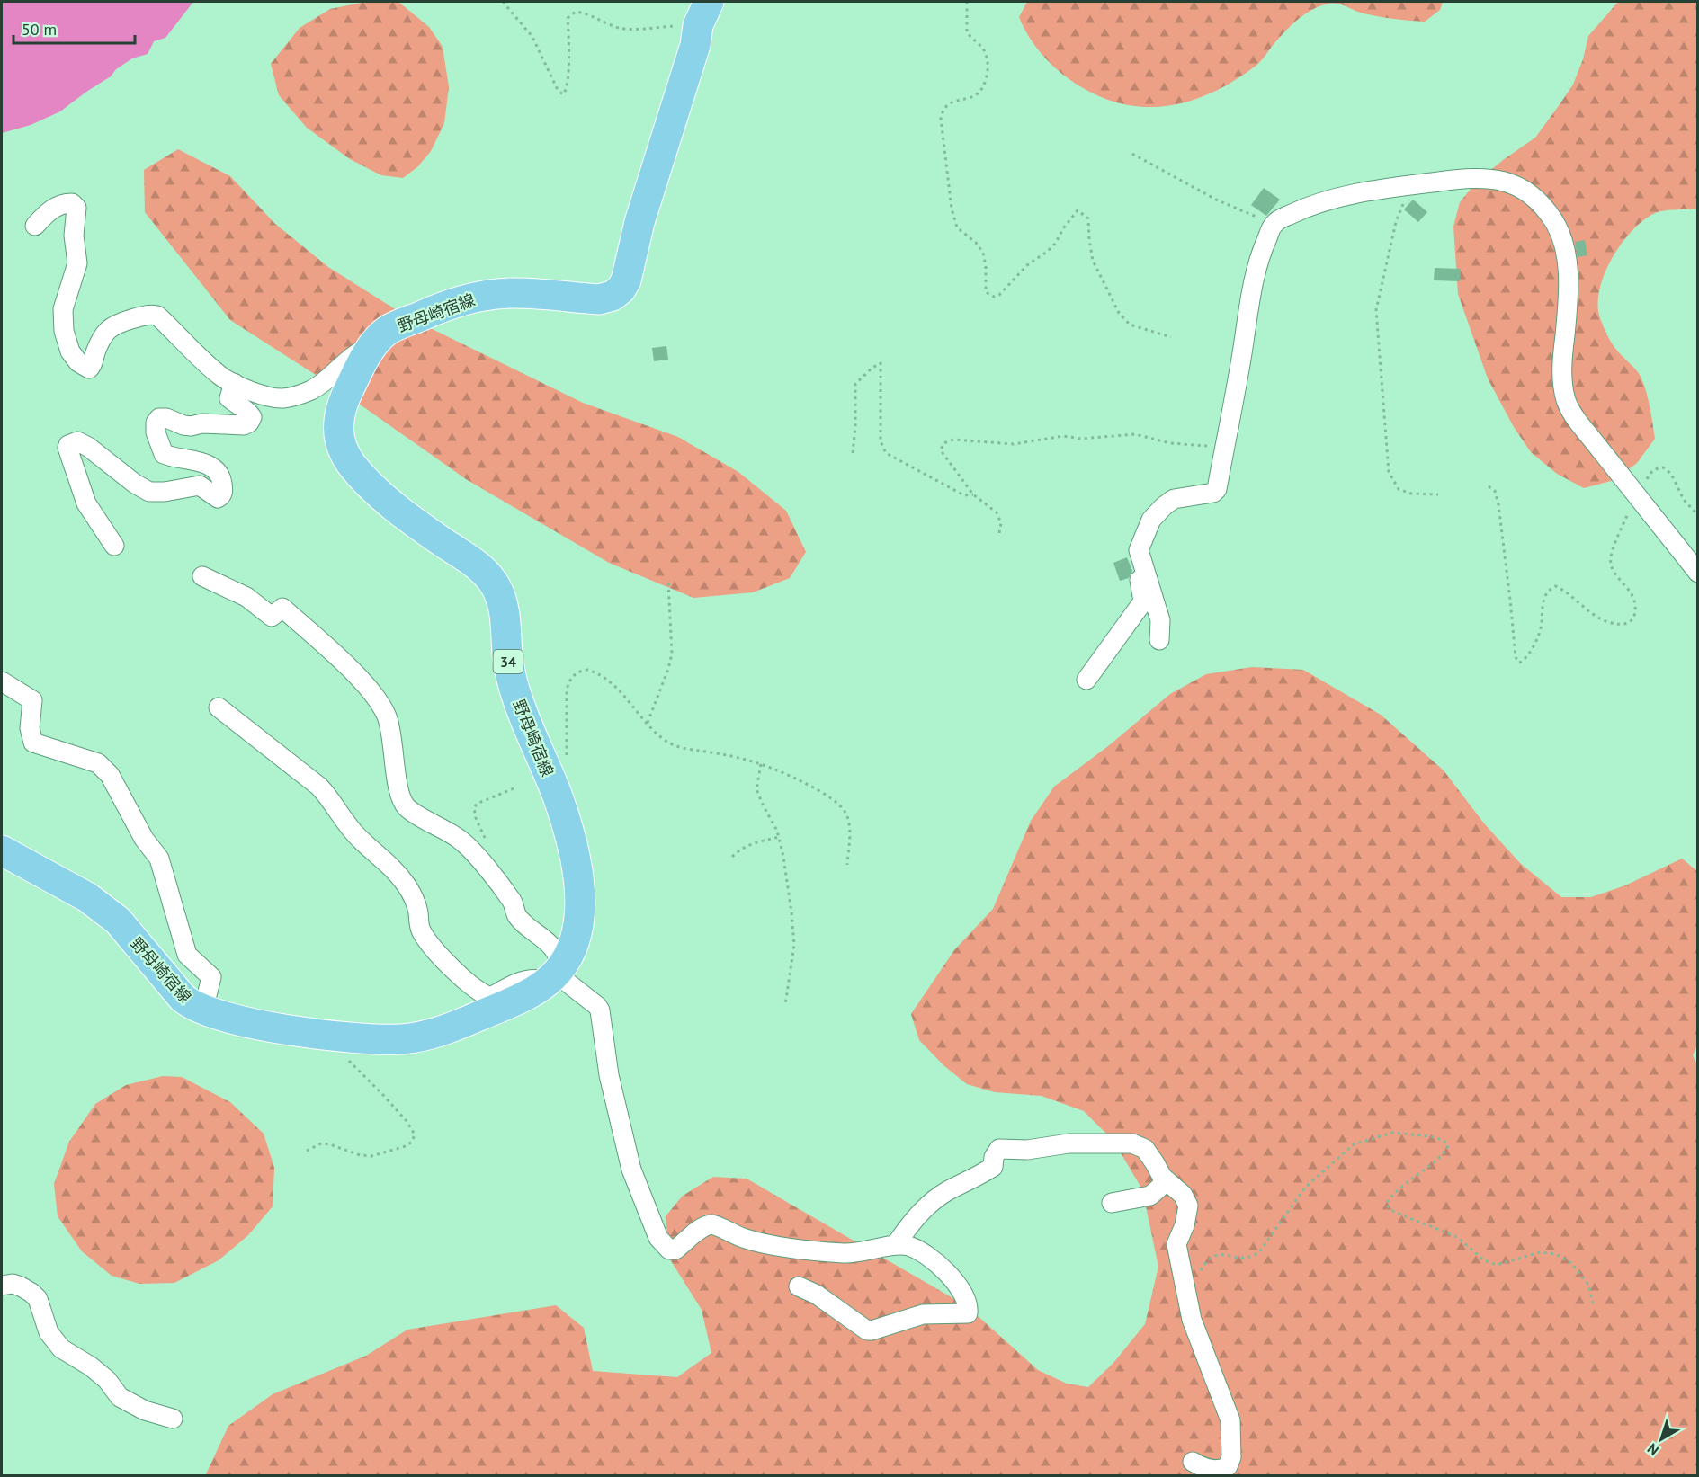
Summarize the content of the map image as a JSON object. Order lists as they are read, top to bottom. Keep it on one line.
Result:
{"streets":{"main road":["野母崎宿線","34"]},"scale_bar":"50 m","north":"bottom left"}
